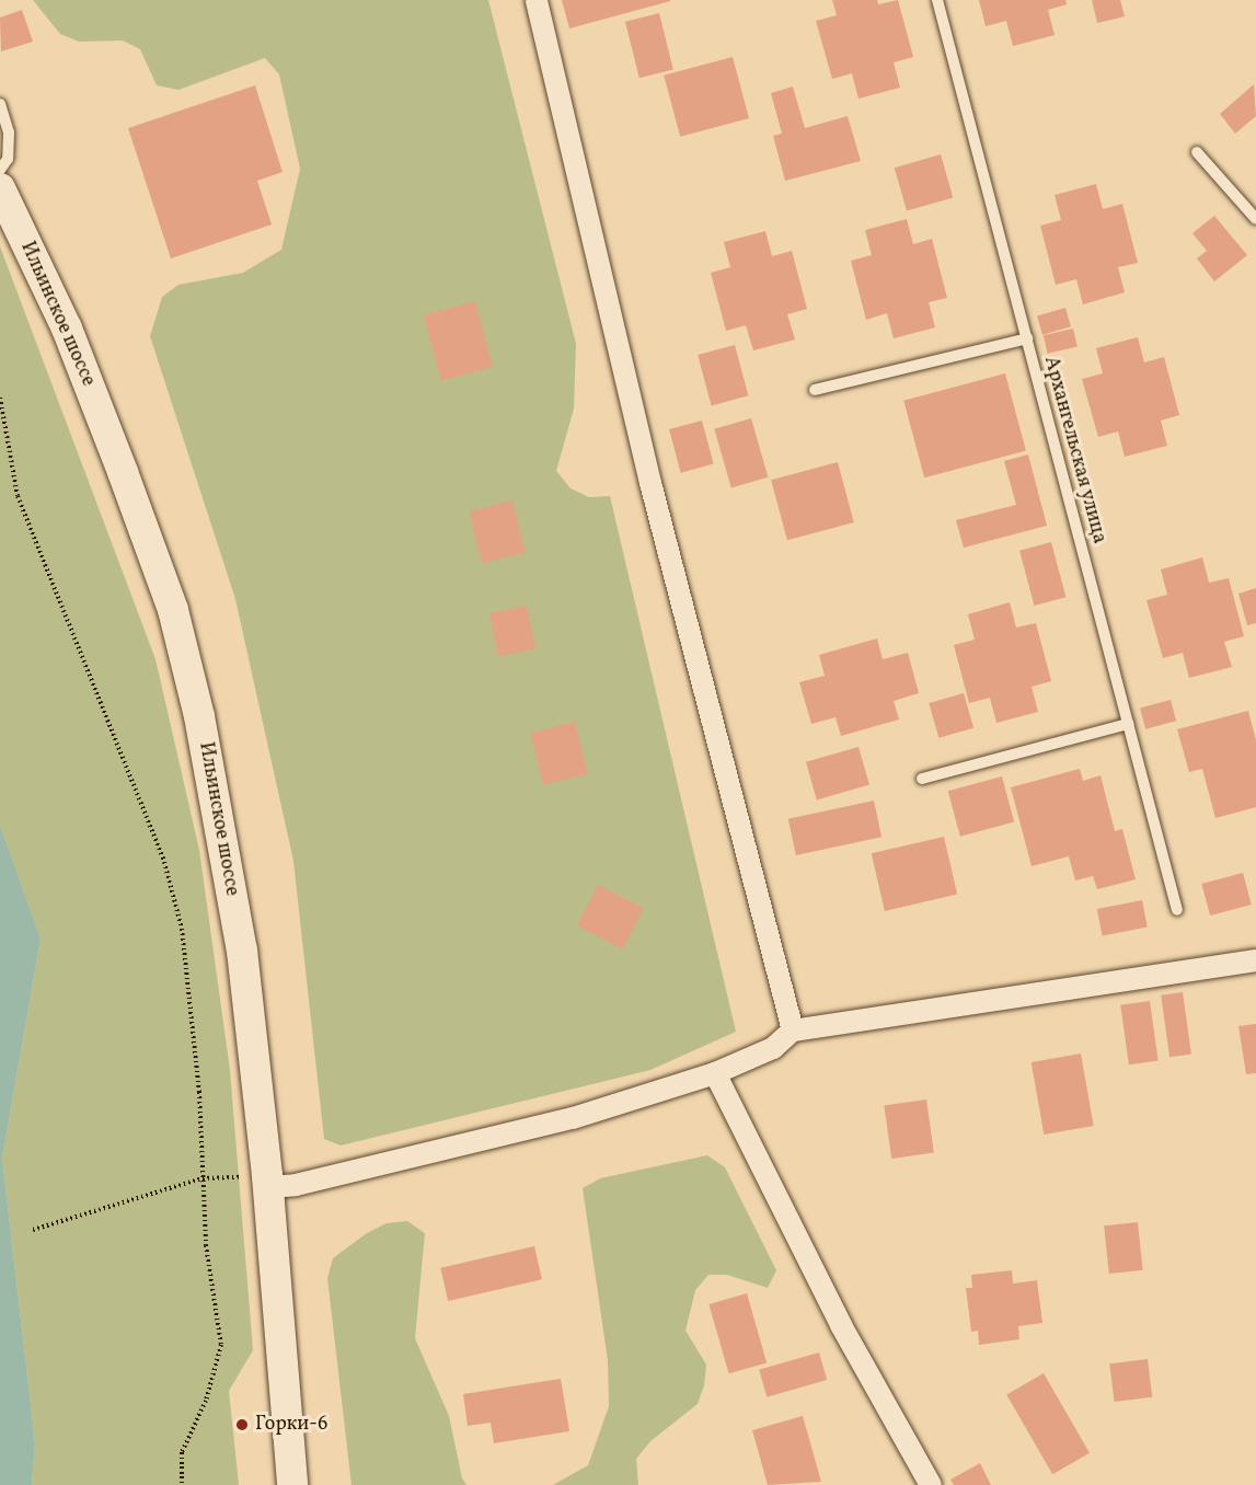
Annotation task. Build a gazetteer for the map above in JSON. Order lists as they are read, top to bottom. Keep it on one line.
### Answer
{"streets":{"main road":["Ильинское шоссе"],"lane":["Архангельская улица"]},"places":["Горки-6"]}
